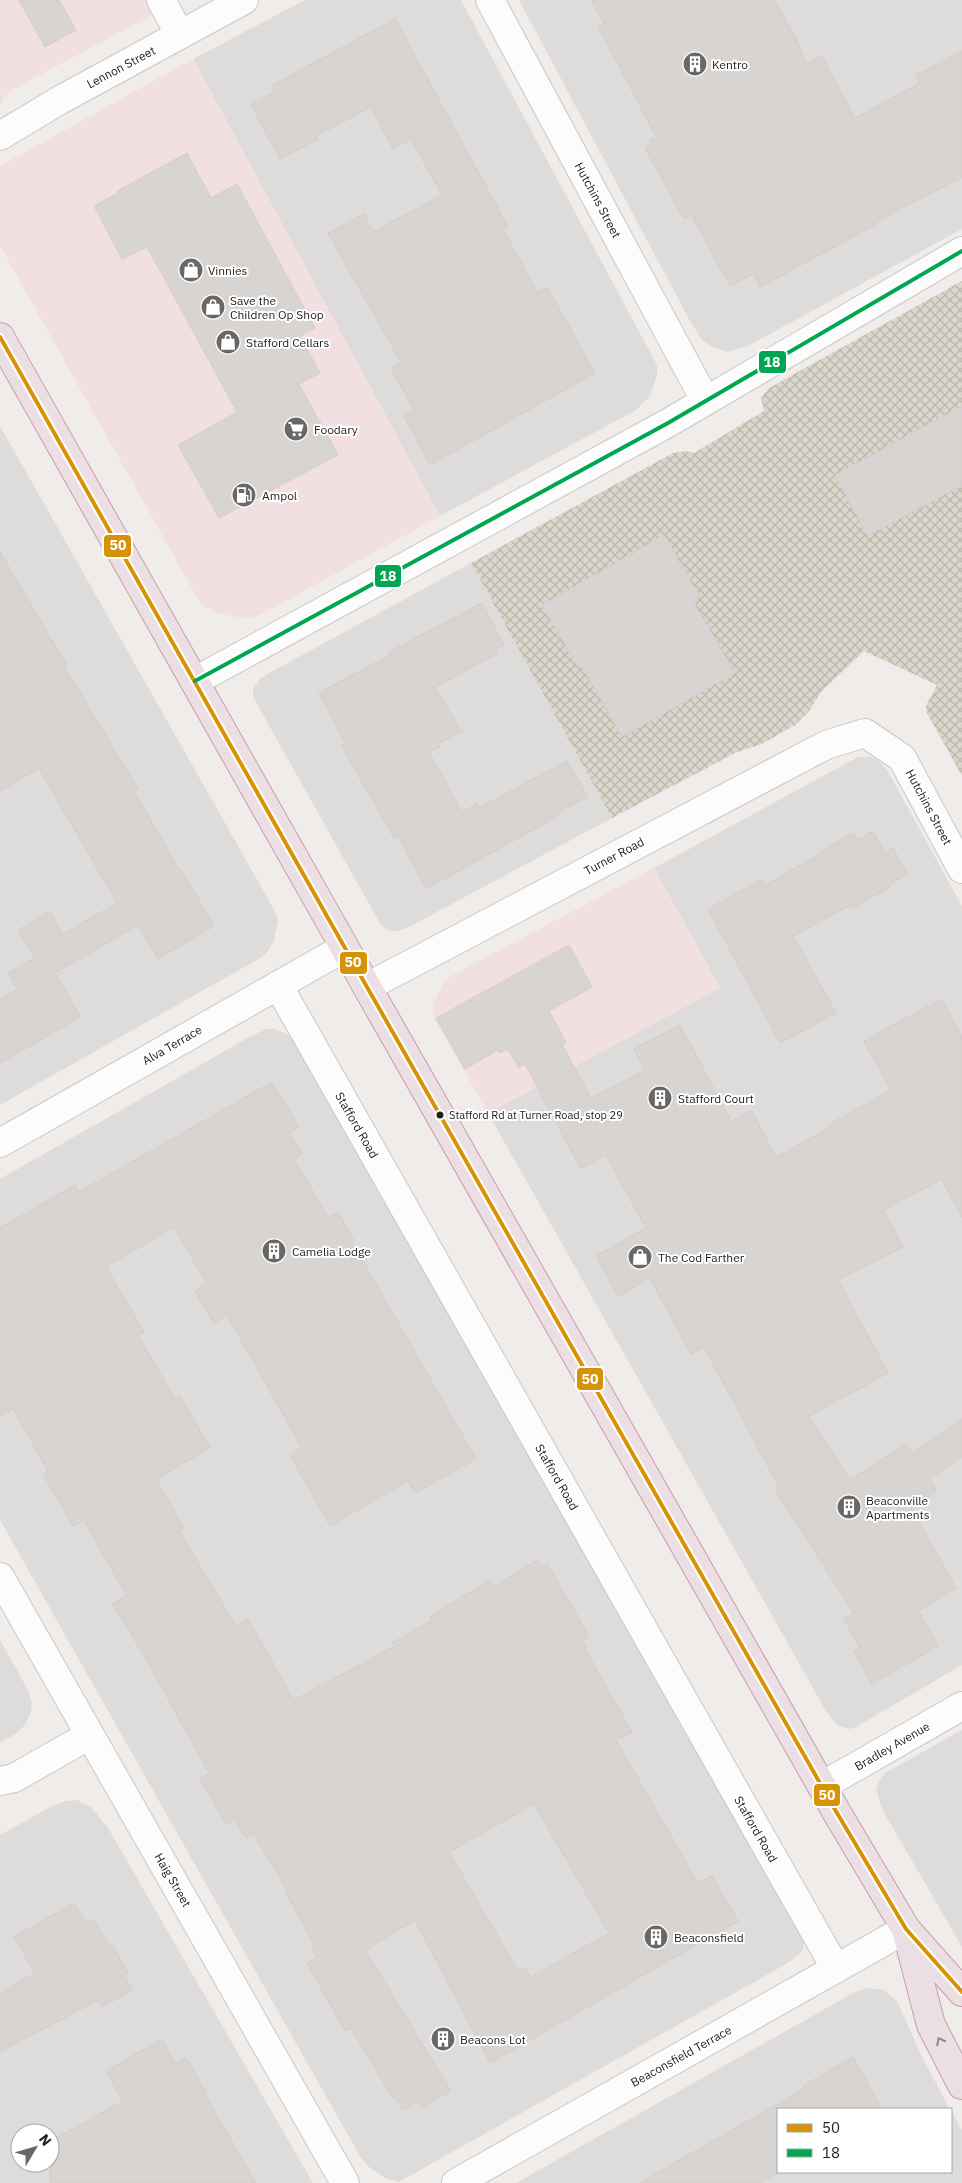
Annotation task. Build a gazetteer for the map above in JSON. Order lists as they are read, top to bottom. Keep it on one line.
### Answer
{"streets":{"street":["Lennon Street","Hutchins Street","Turner Road","Alva Terrace","Stafford Road","Bradley Avenue","Haig Street","Beaconsfield Terrace"]},"crossings":[["Hutchins Street","Turner Road"],["Alva Terrace","Stafford Road"],["Stafford Road","Beaconsfield Terrace"]],"places":{"building":["Kentro","Stafford Court","Camelia Lodge","Beaconville Apartments","Beaconsfield","Beacons Lot"],"shop":["Vinnies","Save the Children Op Shop","Stafford Cellars","The Cod Farther"],"supermarket":["Foodary"],"fuel station":["Ampol"],"other":["Stafford Rd at Turner Road, stop 29"]},"lines":["transit line 18","transit line 50"],"legend":["50","18"],"north":"top right"}
